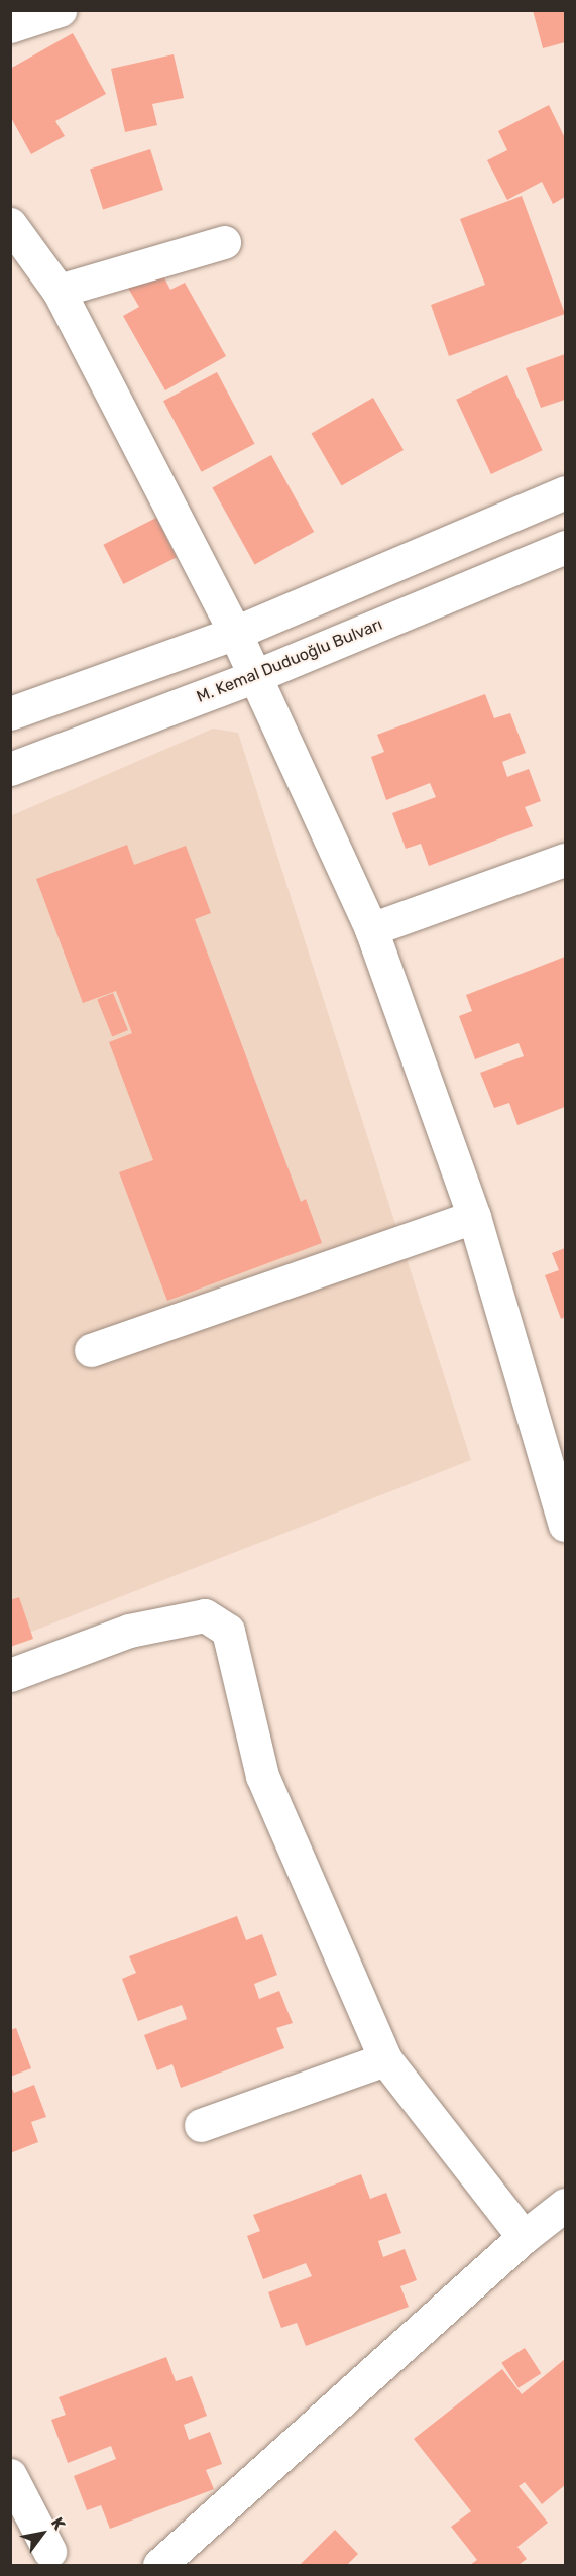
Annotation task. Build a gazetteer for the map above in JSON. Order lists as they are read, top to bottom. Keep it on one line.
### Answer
{"streets":{"street":["M. Kemal Duduoğlu Bulvarı"]},"north":"top right"}
